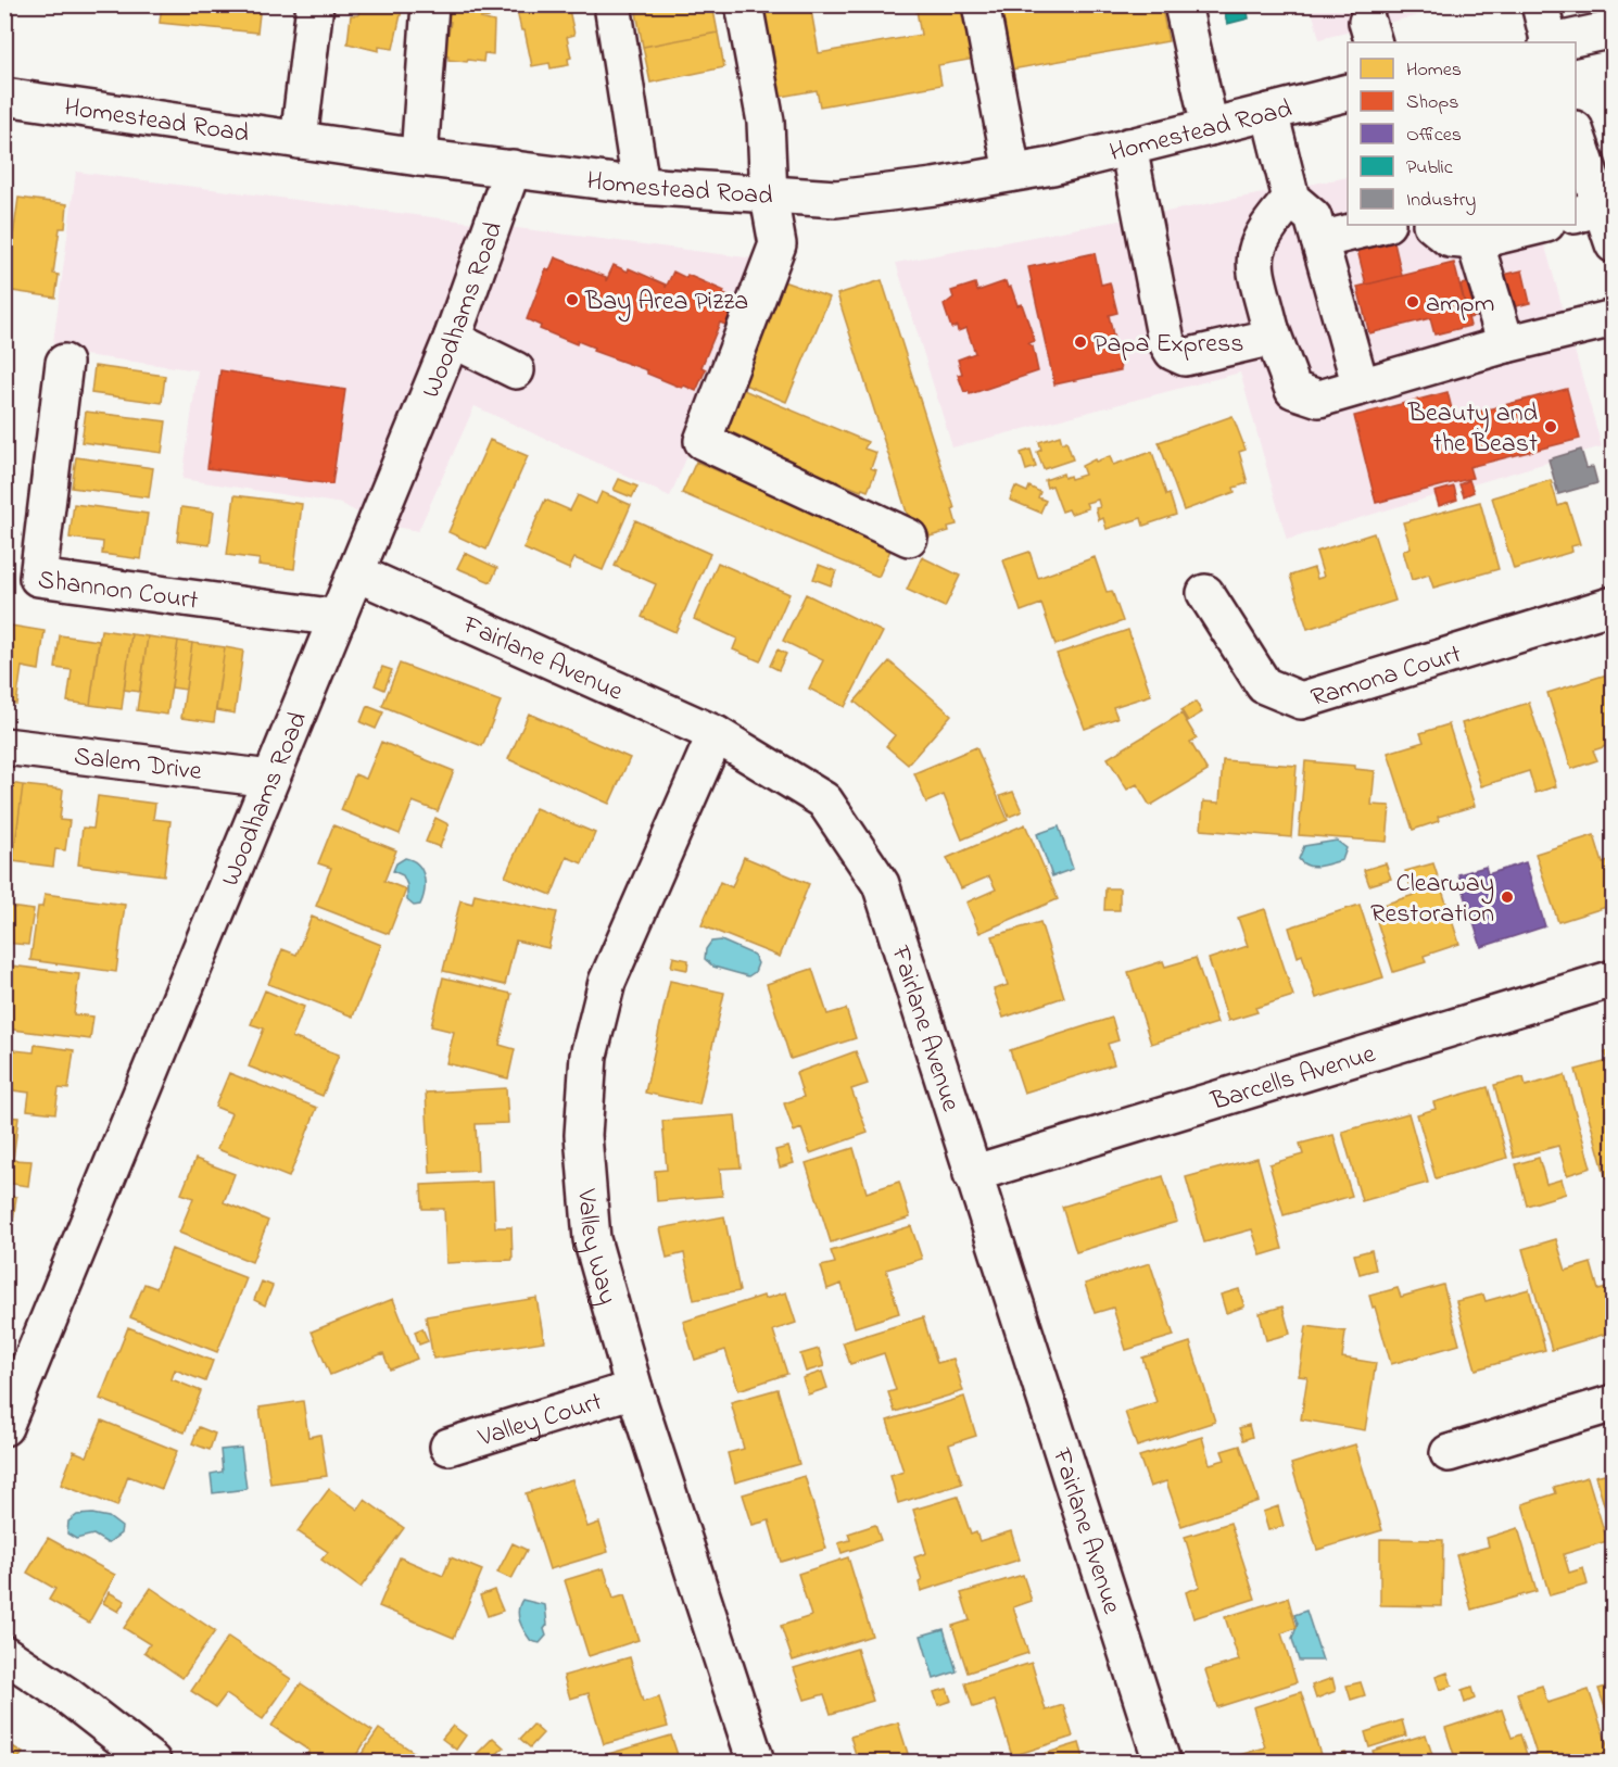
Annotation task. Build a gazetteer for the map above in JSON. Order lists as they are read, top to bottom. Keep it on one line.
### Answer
{"streets":{"street":["Homestead Road","Woodhams Road","Shannon Court","Fairlane Avenue","Ramona Court","Salem Drive","Barcells Avenue","Valley Way","Valley Court"]},"crossings":[["Homestead Road","Woodhams Road"],["Woodhams Road","Shannon Court"],["Woodhams Road","Fairlane Avenue"],["Woodhams Road","Salem Drive"],["Fairlane Avenue","Barcells Avenue"],["Fairlane Avenue","Valley Way"],["Valley Way","Valley Court"]],"places":["Bay Area Pizza","ampm","Papa Express","Beauty and the Beast","Clearway Restoration"],"legend":["Homes","Shops","Offices","Public","Industry"]}
